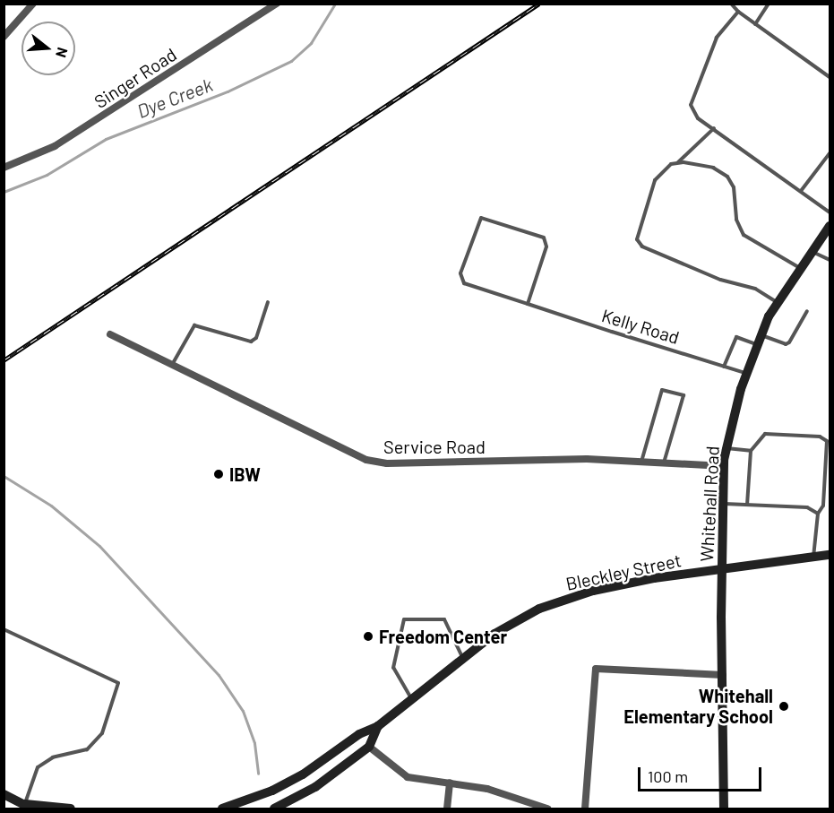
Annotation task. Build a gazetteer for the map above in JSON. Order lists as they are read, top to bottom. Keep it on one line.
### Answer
{"streets":{"street":["Singer Road","Service Road","Whitehall Road","Bleckley Street"],"lane":["Kelly Road"]},"crossings":[["Kelly Road","Whitehall Road"],["Service Road","Whitehall Road"],["Whitehall Road","Bleckley Street"]],"water":["Dye Creek"],"places":["IBW","Freedom Center","Whitehall Elementary School"],"scale_bar":"100 m","north":"right"}
